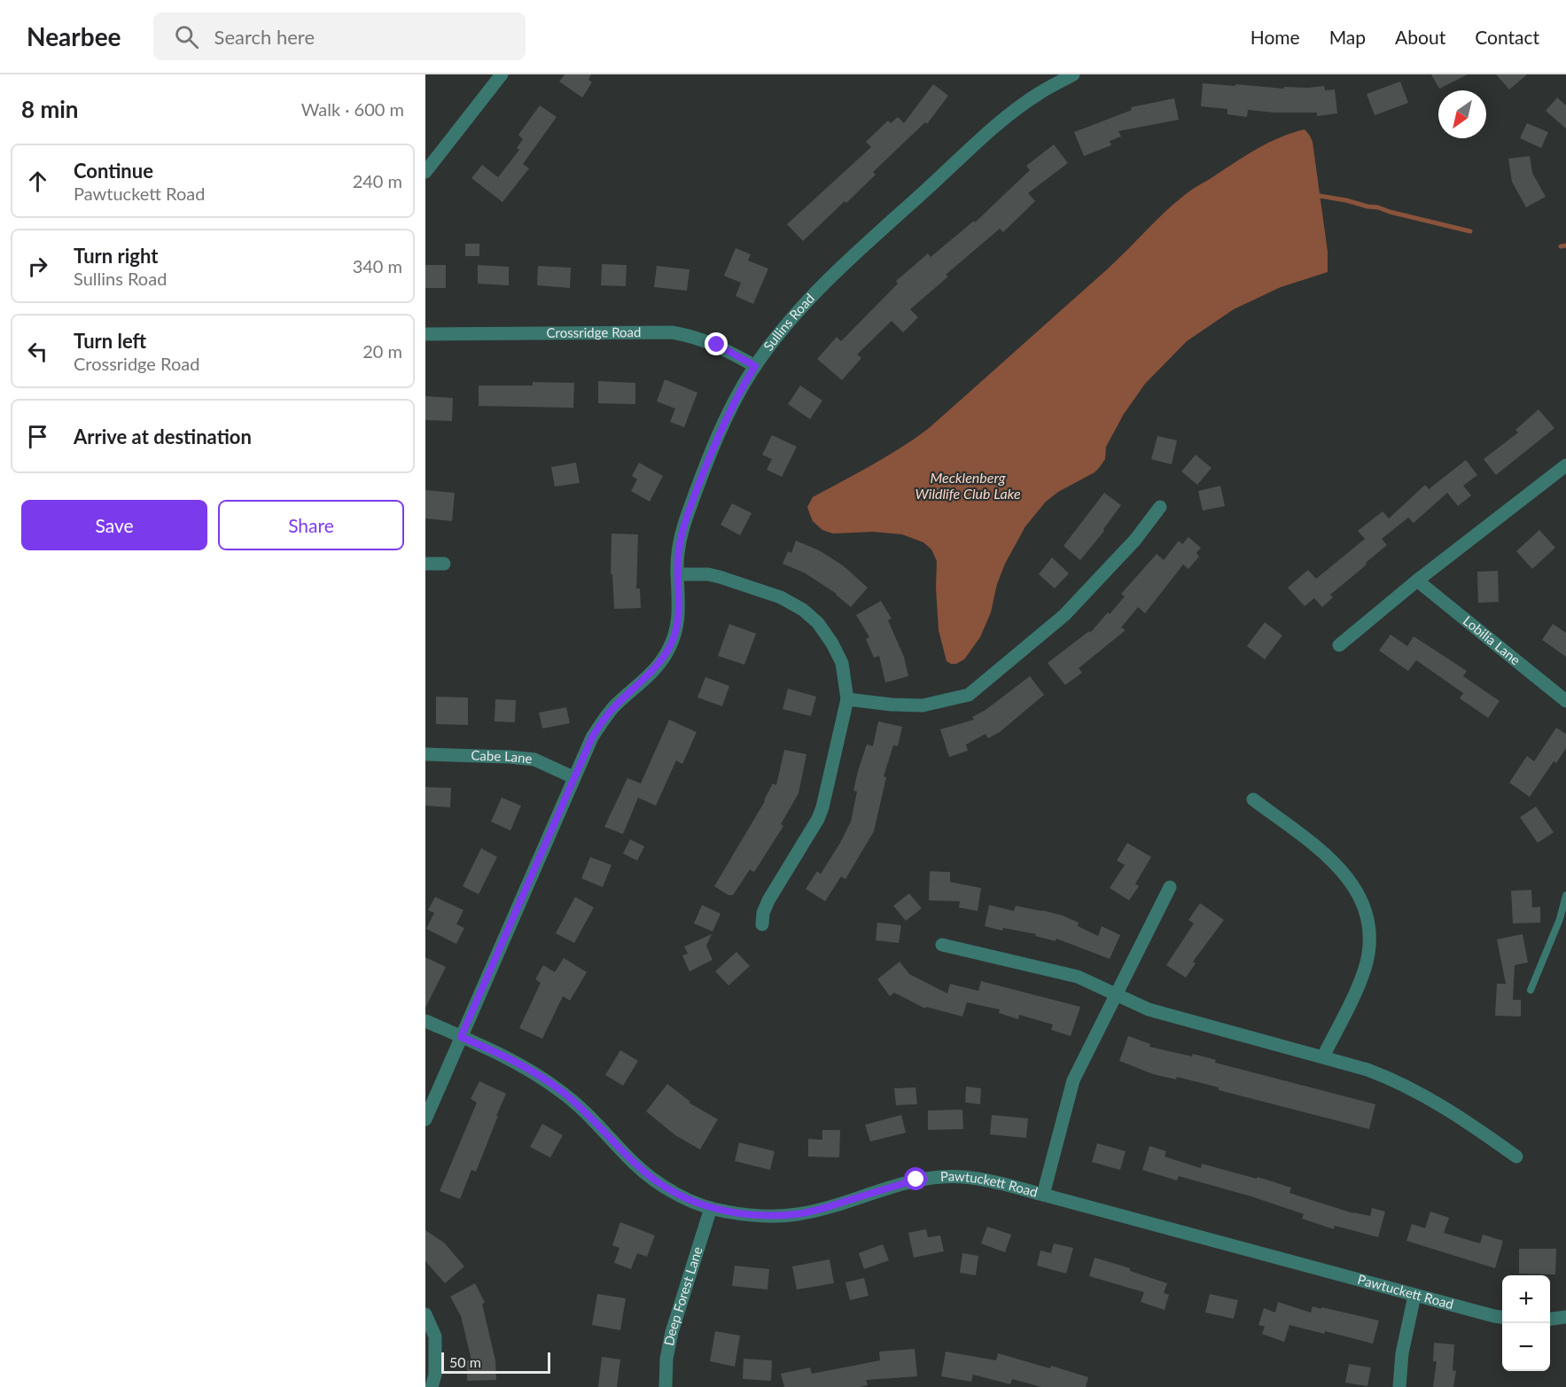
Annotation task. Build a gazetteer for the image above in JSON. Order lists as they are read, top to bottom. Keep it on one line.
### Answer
{"streets":{"street":["Sullins Road","Crossridge Road","Lobilia Lane","Cabe Lane","Pawtuckett Road","Deep Forest Lane"]},"crossings":[["Sullins Road","Crossridge Road"],["Sullins Road","Cabe Lane"],["Sullins Road","Pawtuckett Road"],["Pawtuckett Road","Deep Forest Lane"]],"water":["Mecklenberg Wildlife Club Lake"],"scale_bar":"50 m","north":"bottom left","page":{"header":"Nearbee","search":"Search here","nav":["Home","Map","About","Contact"],"heading":["8 min","Walk · 600 m"],"list":[["Continue","Pawtuckett Road","240 m"],["Turn right","Sullins Road","340 m"],["Turn left","Crossridge Road","20 m"],"Arrive at destination"],"buttons":["Save","Share"],"map_buttons":["+","−"],"scale":"50 m"}}
